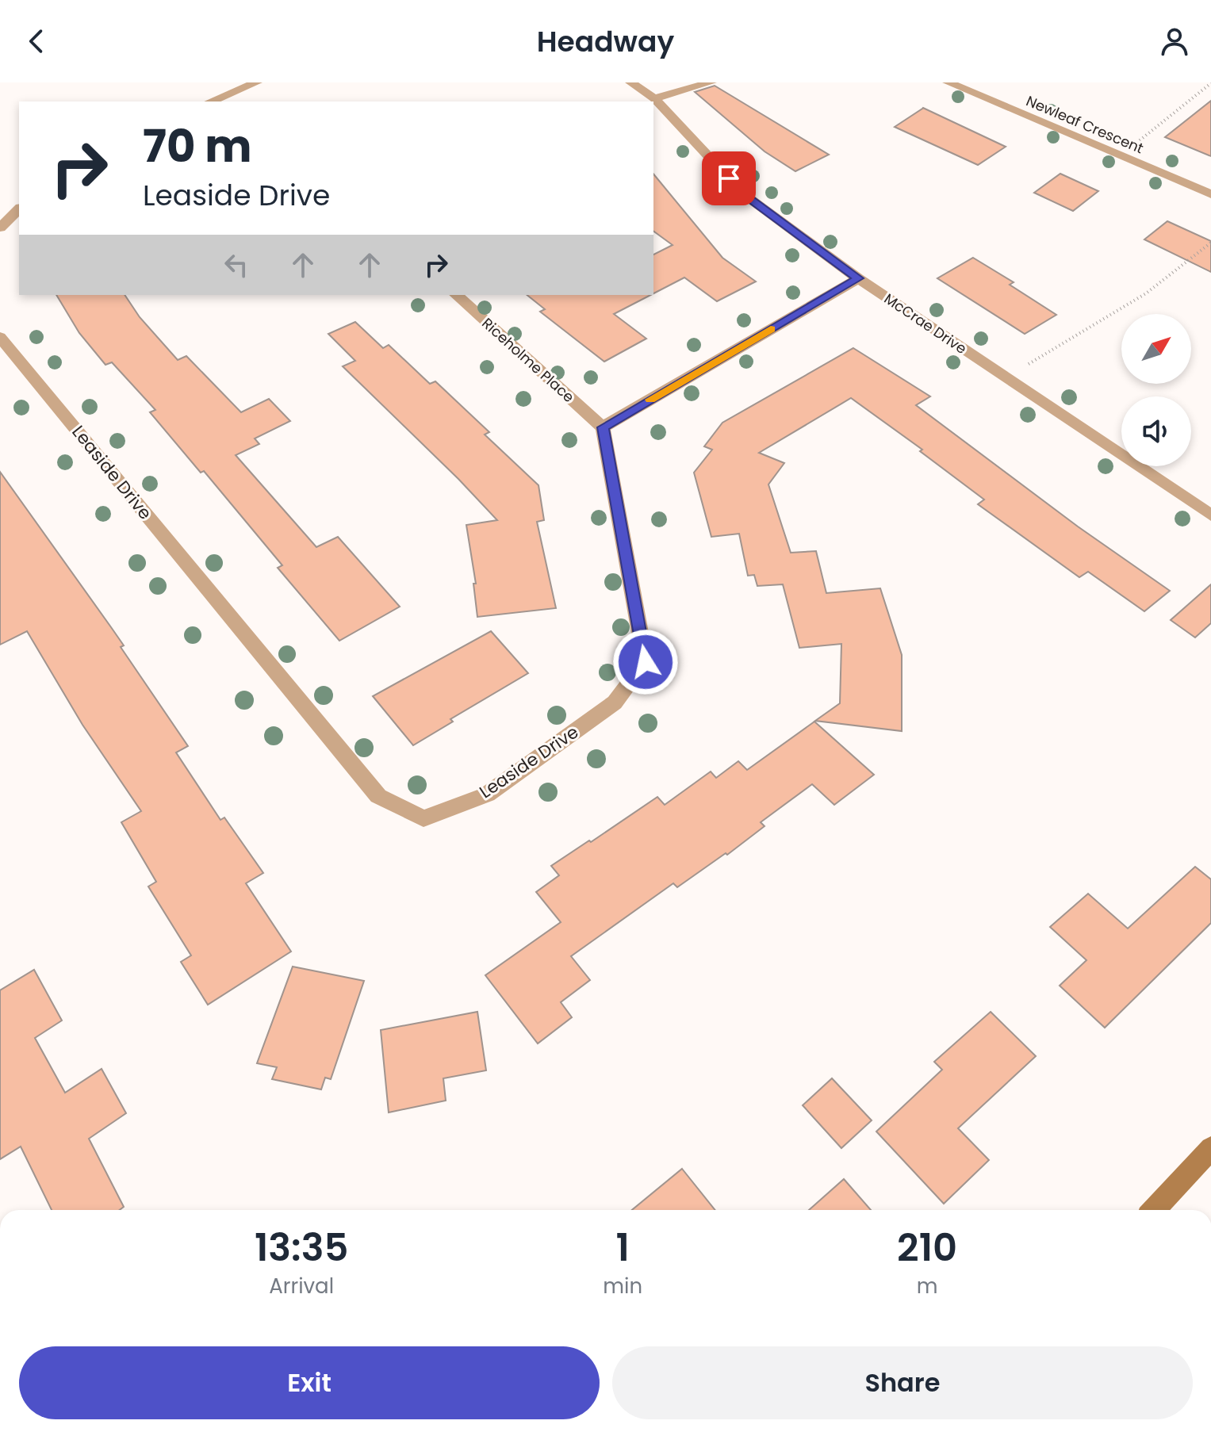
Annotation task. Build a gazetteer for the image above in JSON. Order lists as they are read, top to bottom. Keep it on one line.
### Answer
{"streets":{"street":["Newleaf Crescent","McCrae Drive","Riceholme Place","Leaside Drive"]},"crossings":[["Riceholme Place","Leaside Drive"]],"north":"top right","page":{"header":"Headway","turn":["70 m","Leaside Drive"],"eta":["13:35","Arrival","1","min","210","m"],"buttons":["Exit","Share"]}}
